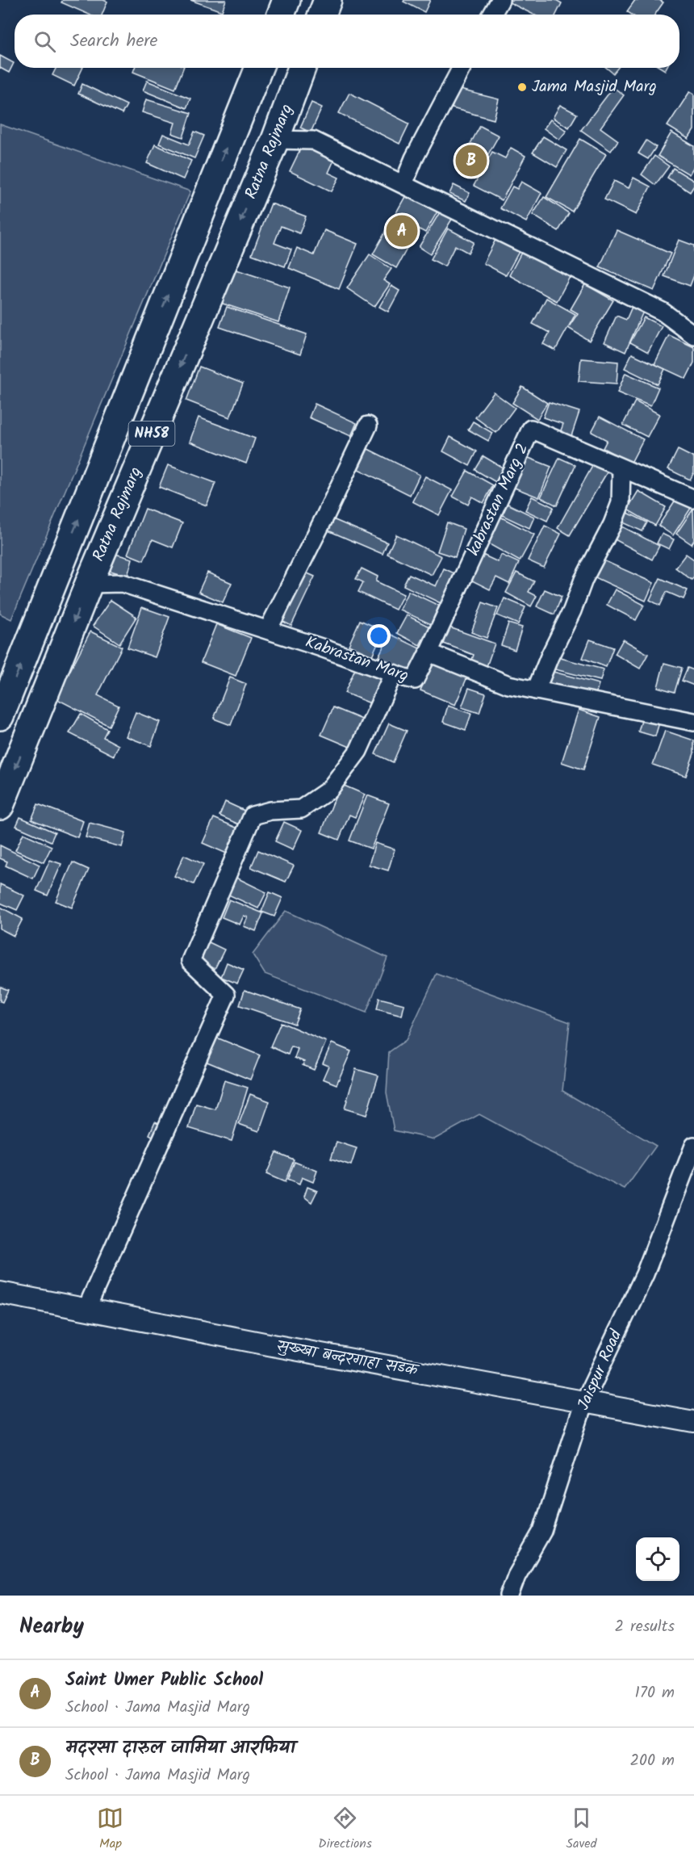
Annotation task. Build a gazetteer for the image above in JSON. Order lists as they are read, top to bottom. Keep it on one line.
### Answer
{"streets":{"highway":["Ratna Rajmarg","NH58"],"street":["kabrastan Marg 2","Kabrastan Marg","सुख्खा बन्दरगाहा सडक","Jaispur Road"]},"crossings":[["Ratna Rajmarg","Kabrastan Marg"],["kabrastan Marg 2","Kabrastan Marg"],["सुख्खा बन्दरगाहा सडक","Jaispur Road"]],"places":["Jama Masjid Marg"],"page":{"search":"Search here","pins":["B","A"],"heading":["Nearby","2 results"],"list":[{"mark":"A","name":"Saint Umer Public School","note":"School · Jama Masjid Marg","value":"170 m"},{"mark":"B","name":"मदरसा दारुल जामिया आरफिया","note":"School · Jama Masjid Marg","value":"200 m"}],"nav":["Map","Directions","Saved"]}}
